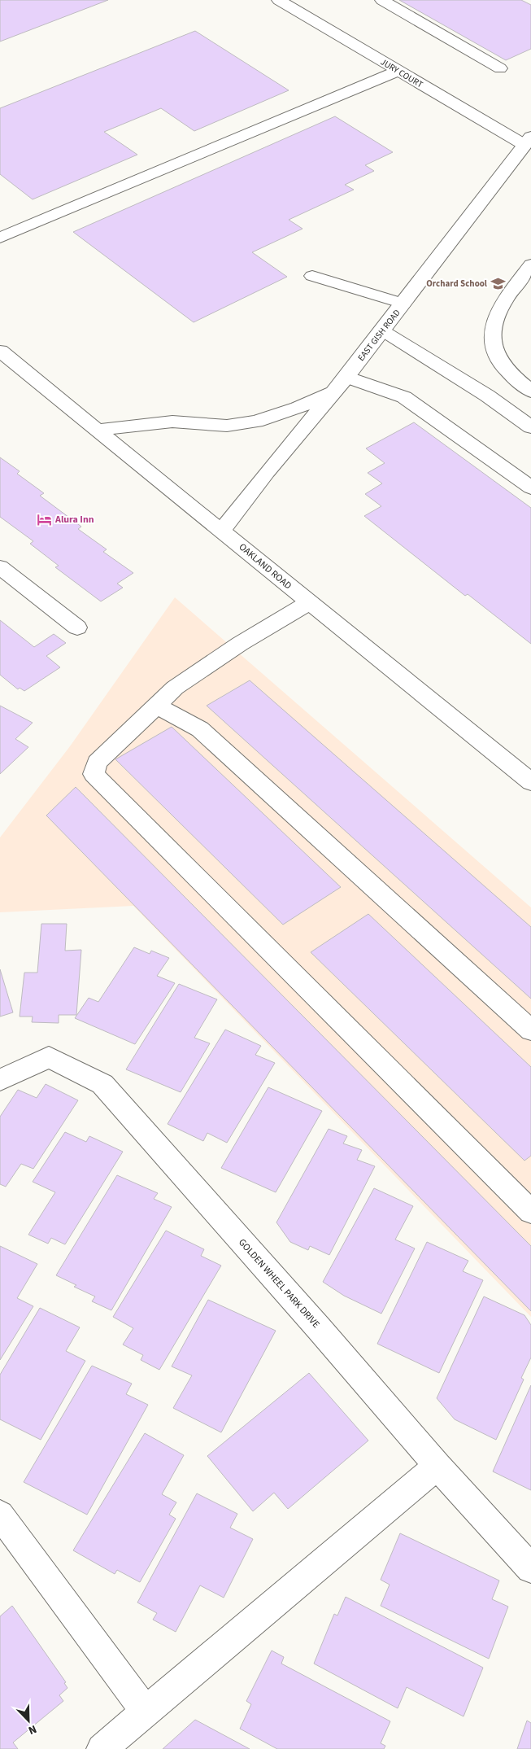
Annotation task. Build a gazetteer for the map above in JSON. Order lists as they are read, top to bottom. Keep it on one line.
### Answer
{"streets":{"main road":["JURY COURT","EAST GISH ROAD","OAKLAND ROAD","GOLDEN WHEEL PARK DRIVE"]},"crossings":[["JURY COURT","EAST GISH ROAD"],["EAST GISH ROAD","OAKLAND ROAD"]],"places":{"school or university":["Orchard School"],"hotel":["Alura Inn"]},"north":"bottom right"}
